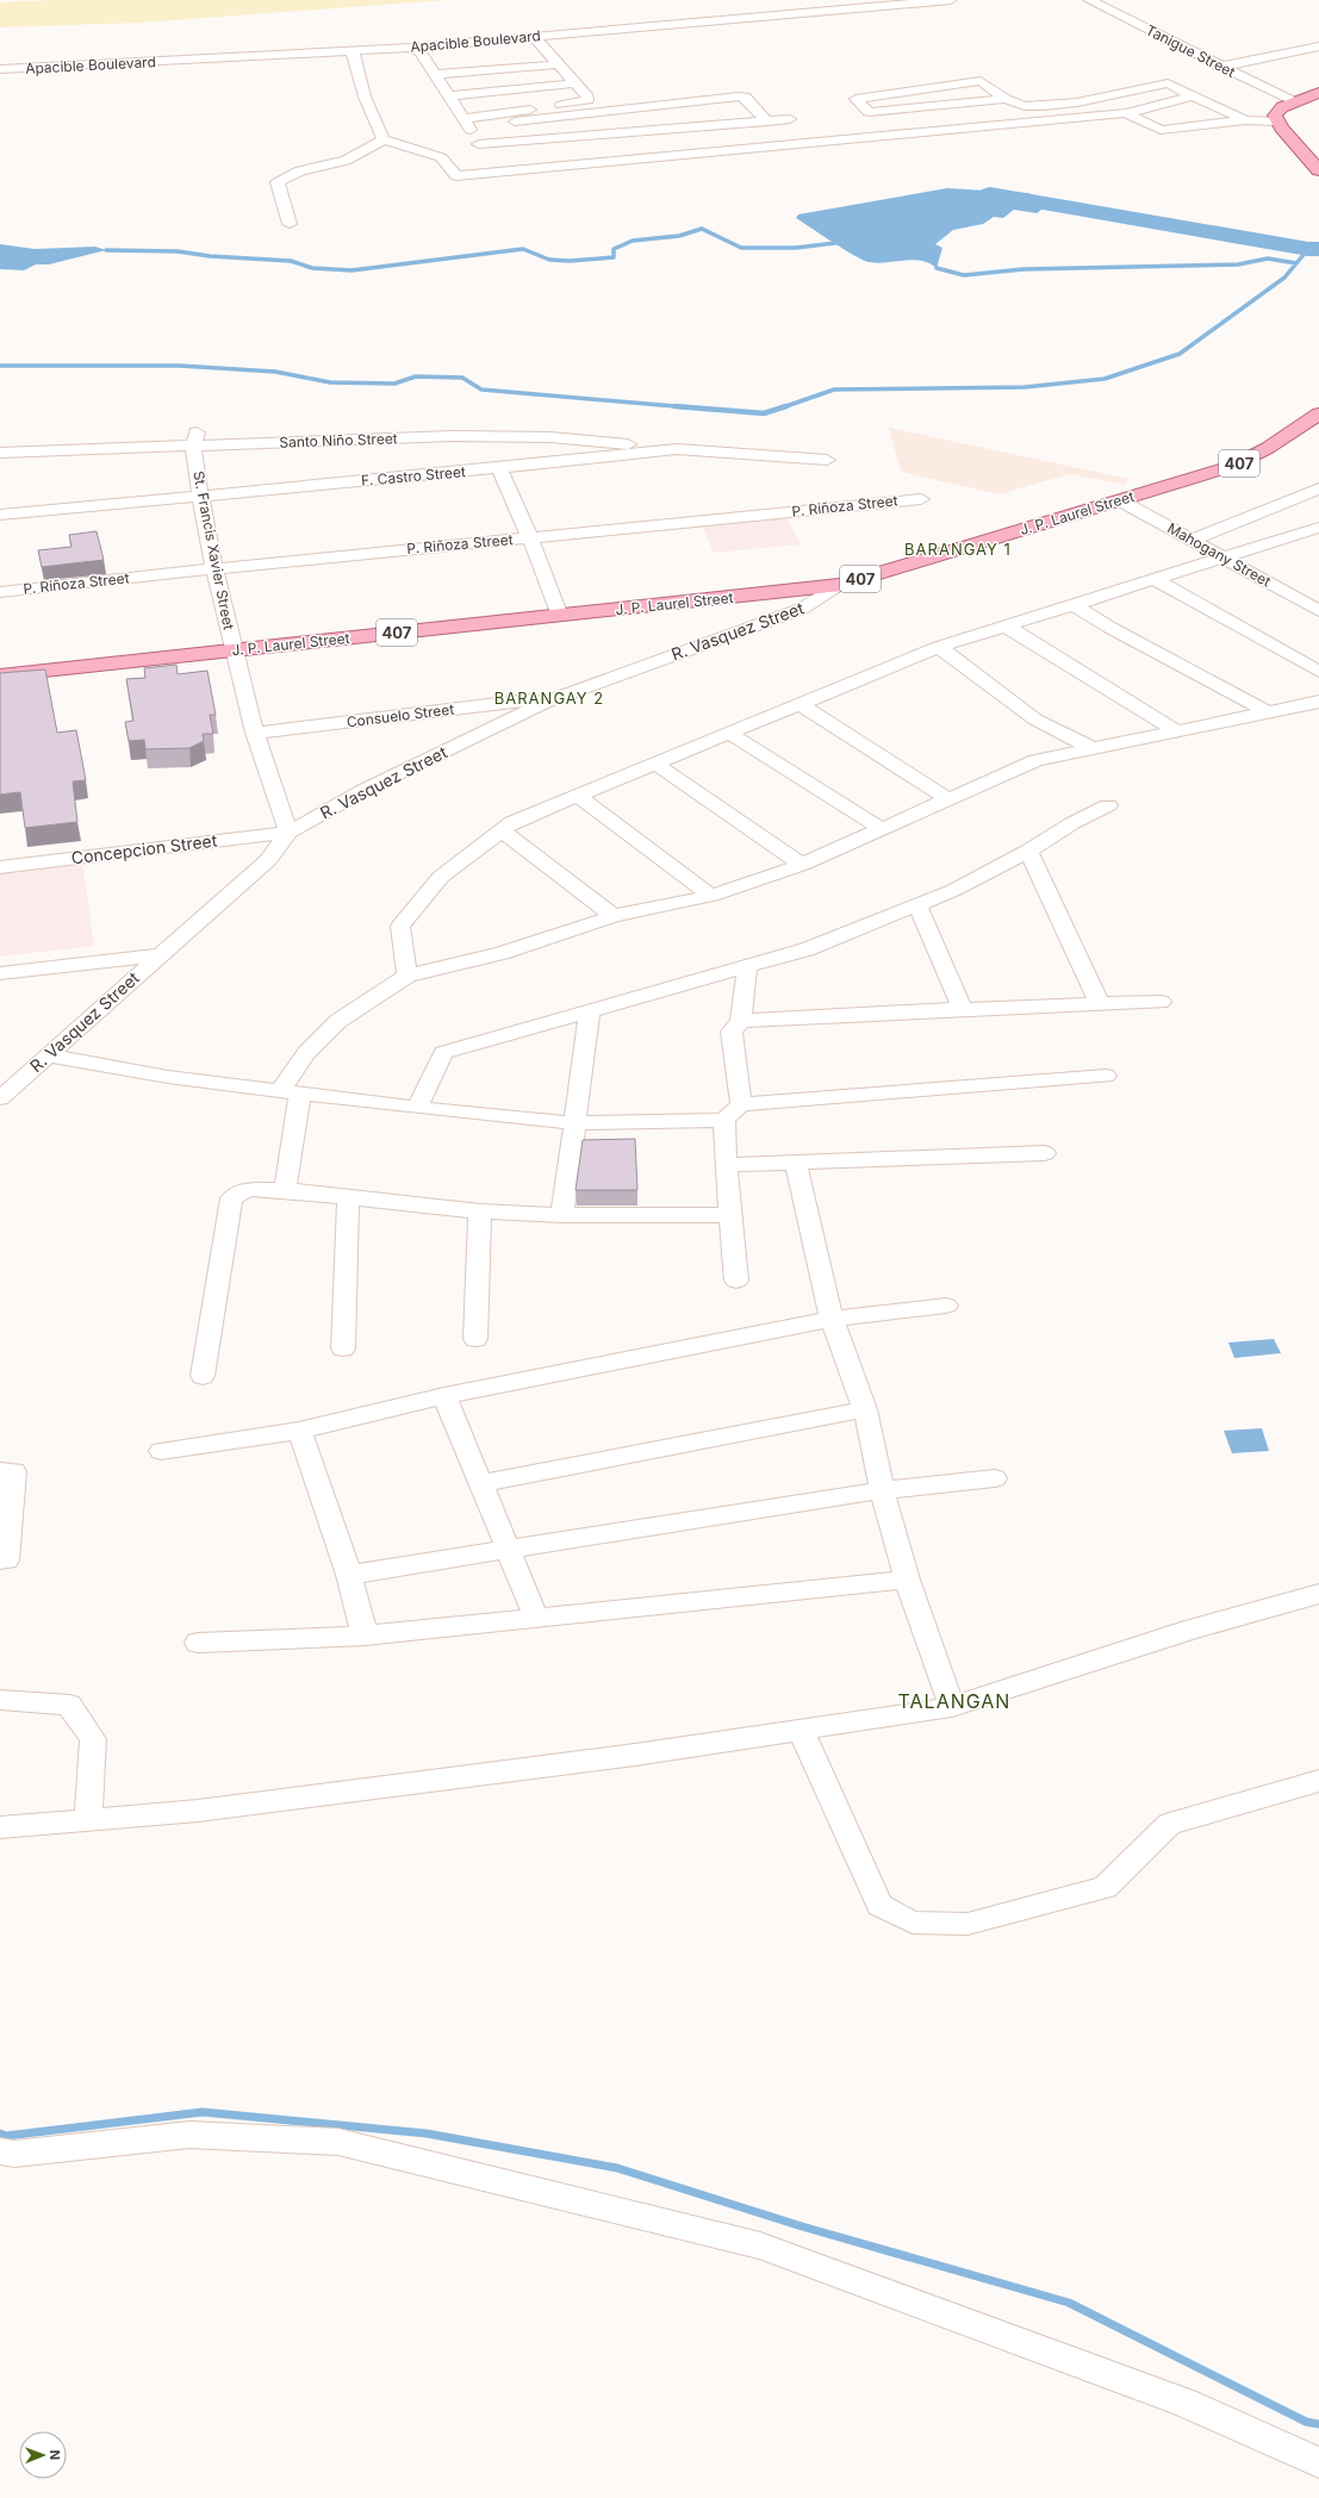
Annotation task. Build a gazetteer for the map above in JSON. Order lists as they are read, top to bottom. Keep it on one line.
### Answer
{"streets":{"main road":["407","J. P. Laurel Street"],"street":["Apacible Boulevard","Tanigue Street","Santo Niño Street","F. Castro Street","P. Riñoza Street","St. Francis Xavier Street","Mahogany Street","R. Vasquez Street","Consuelo Street","Concepcion Street"]},"crossings":[["Santo Niño Street","F. Castro Street"],["Santo Niño Street","St. Francis Xavier Street"],["F. Castro Street","St. Francis Xavier Street"],["P. Riñoza Street","St. Francis Xavier Street"],["J. P. Laurel Street","St. Francis Xavier Street"],["J. P. Laurel Street","Mahogany Street"],["J. P. Laurel Street","R. Vasquez Street"],["St. Francis Xavier Street","R. Vasquez Street"],["St. Francis Xavier Street","Consuelo Street"],["St. Francis Xavier Street","Concepcion Street"],["R. Vasquez Street","Consuelo Street"],["R. Vasquez Street","Concepcion Street"]],"districts":["BARANGAY 1","BARANGAY 2","TALANGAN"],"north":"right"}
